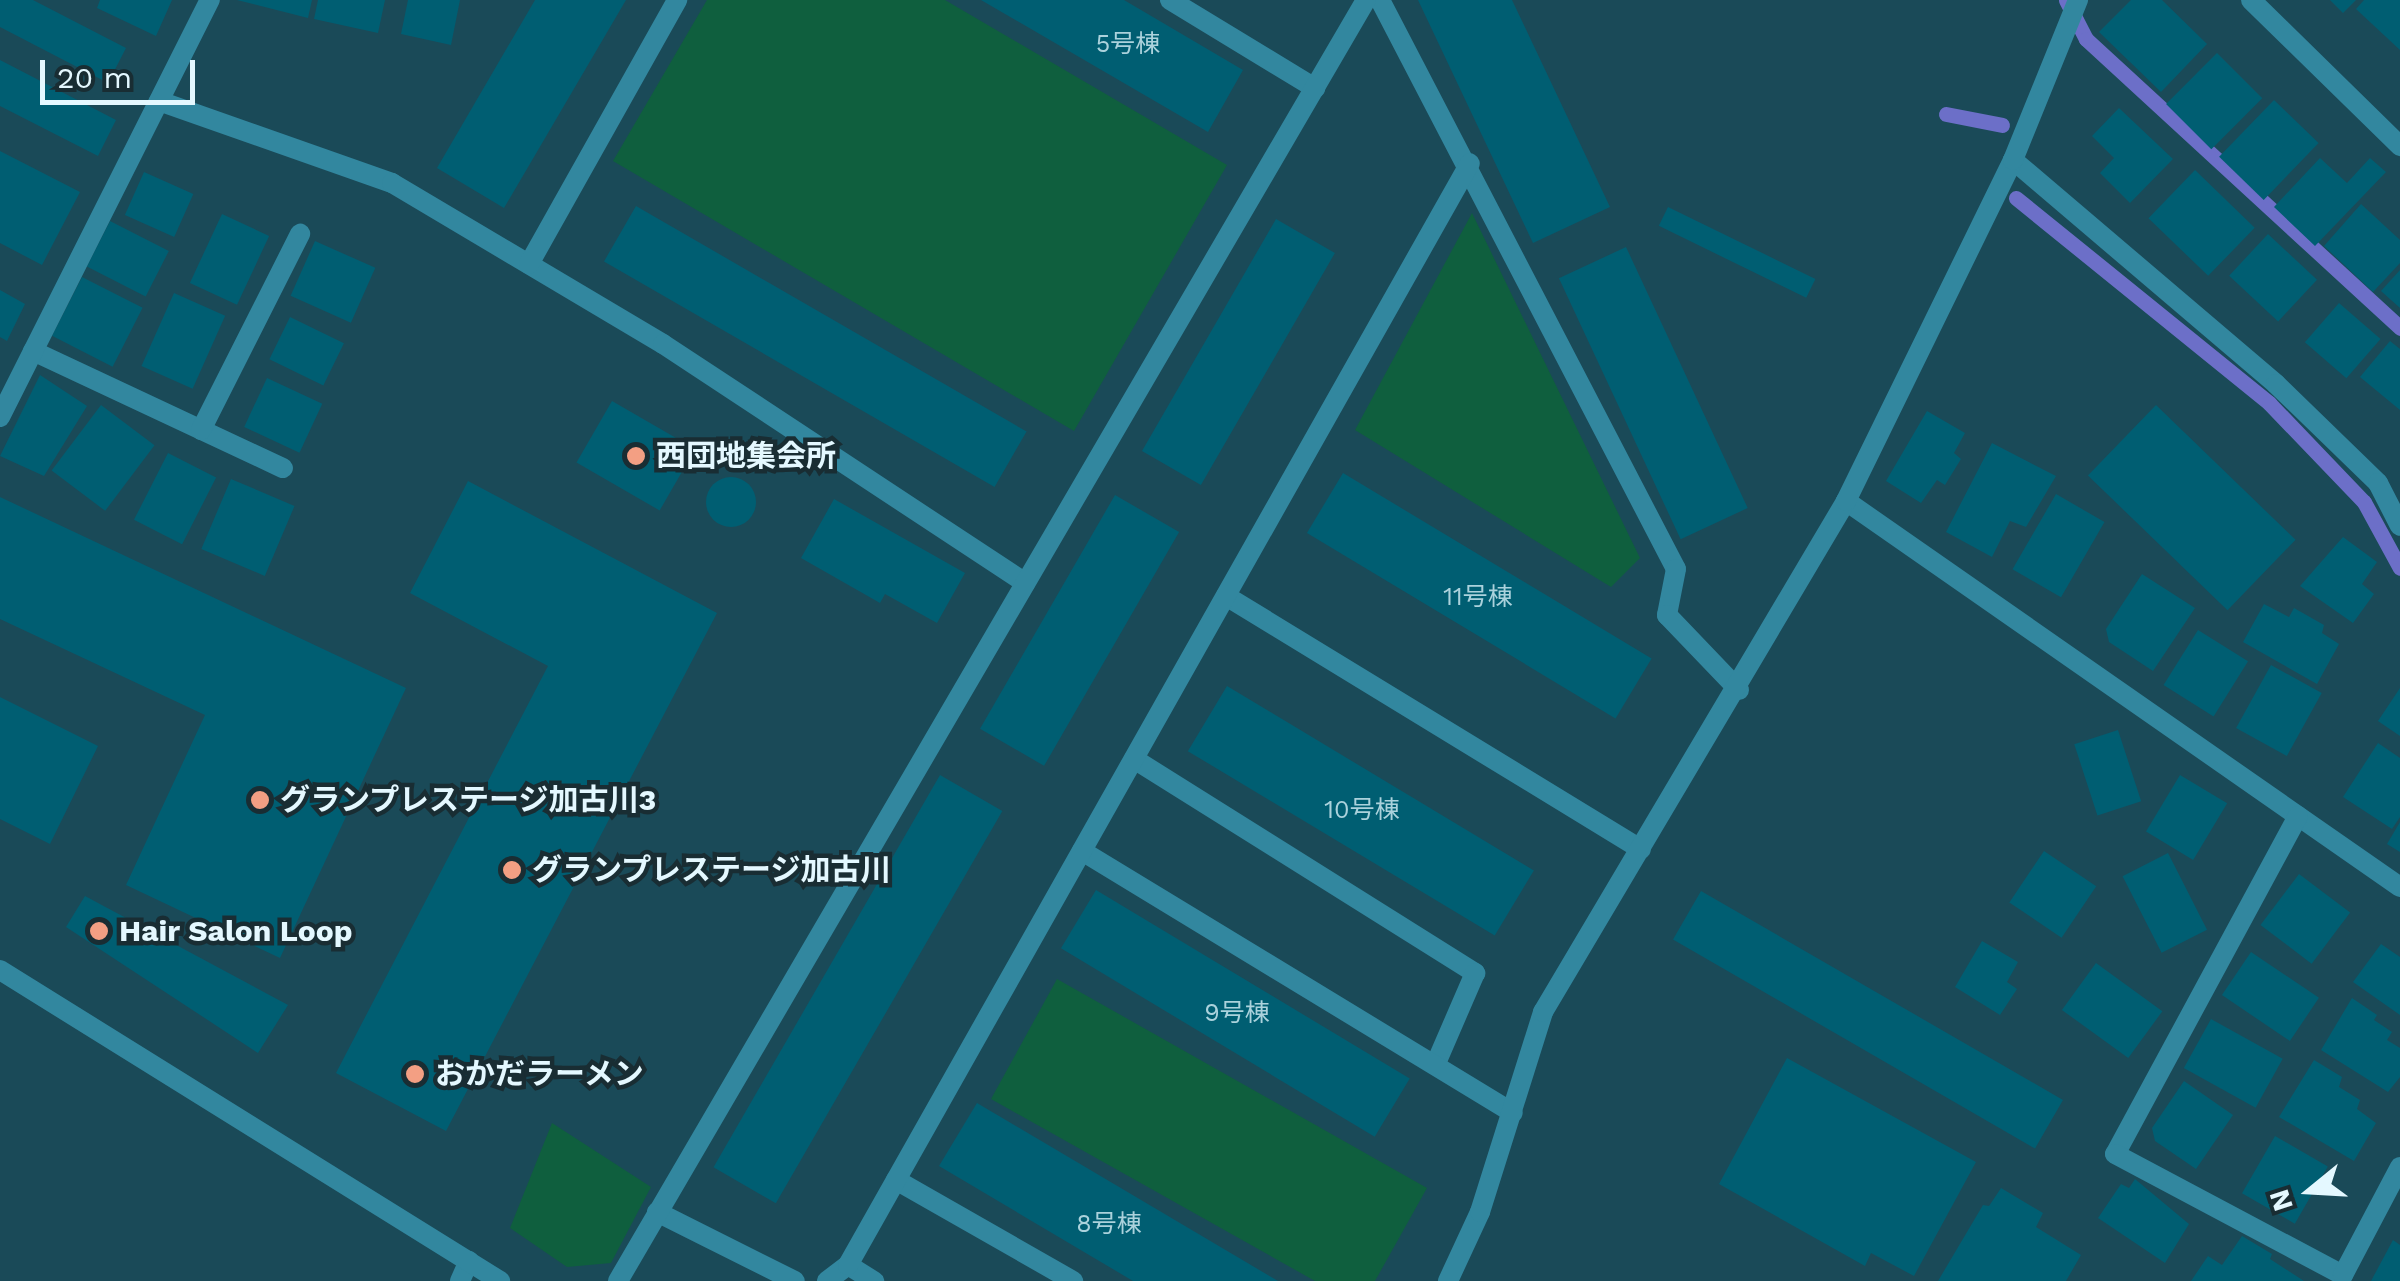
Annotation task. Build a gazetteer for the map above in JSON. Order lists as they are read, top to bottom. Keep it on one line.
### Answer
{"places":["西団地集会所","グランプレステージ加古川3","グランプレステージ加古川","Hair Salon Loop","おかだラーメン"],"house_numbers":["5号棟","11号棟","10号棟","9号棟","8号棟"],"scale_bar":"20 m","north":"left"}
